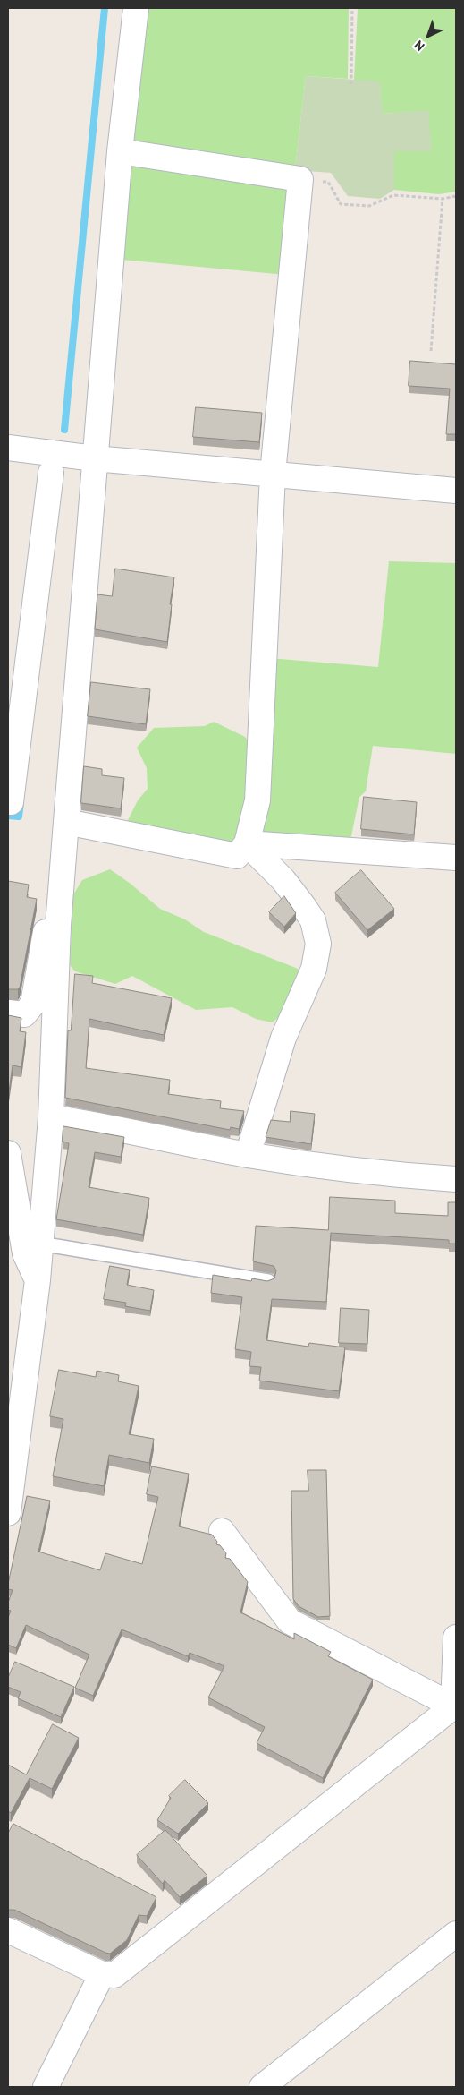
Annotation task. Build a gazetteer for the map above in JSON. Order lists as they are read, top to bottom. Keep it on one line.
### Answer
{"north":"bottom left"}
